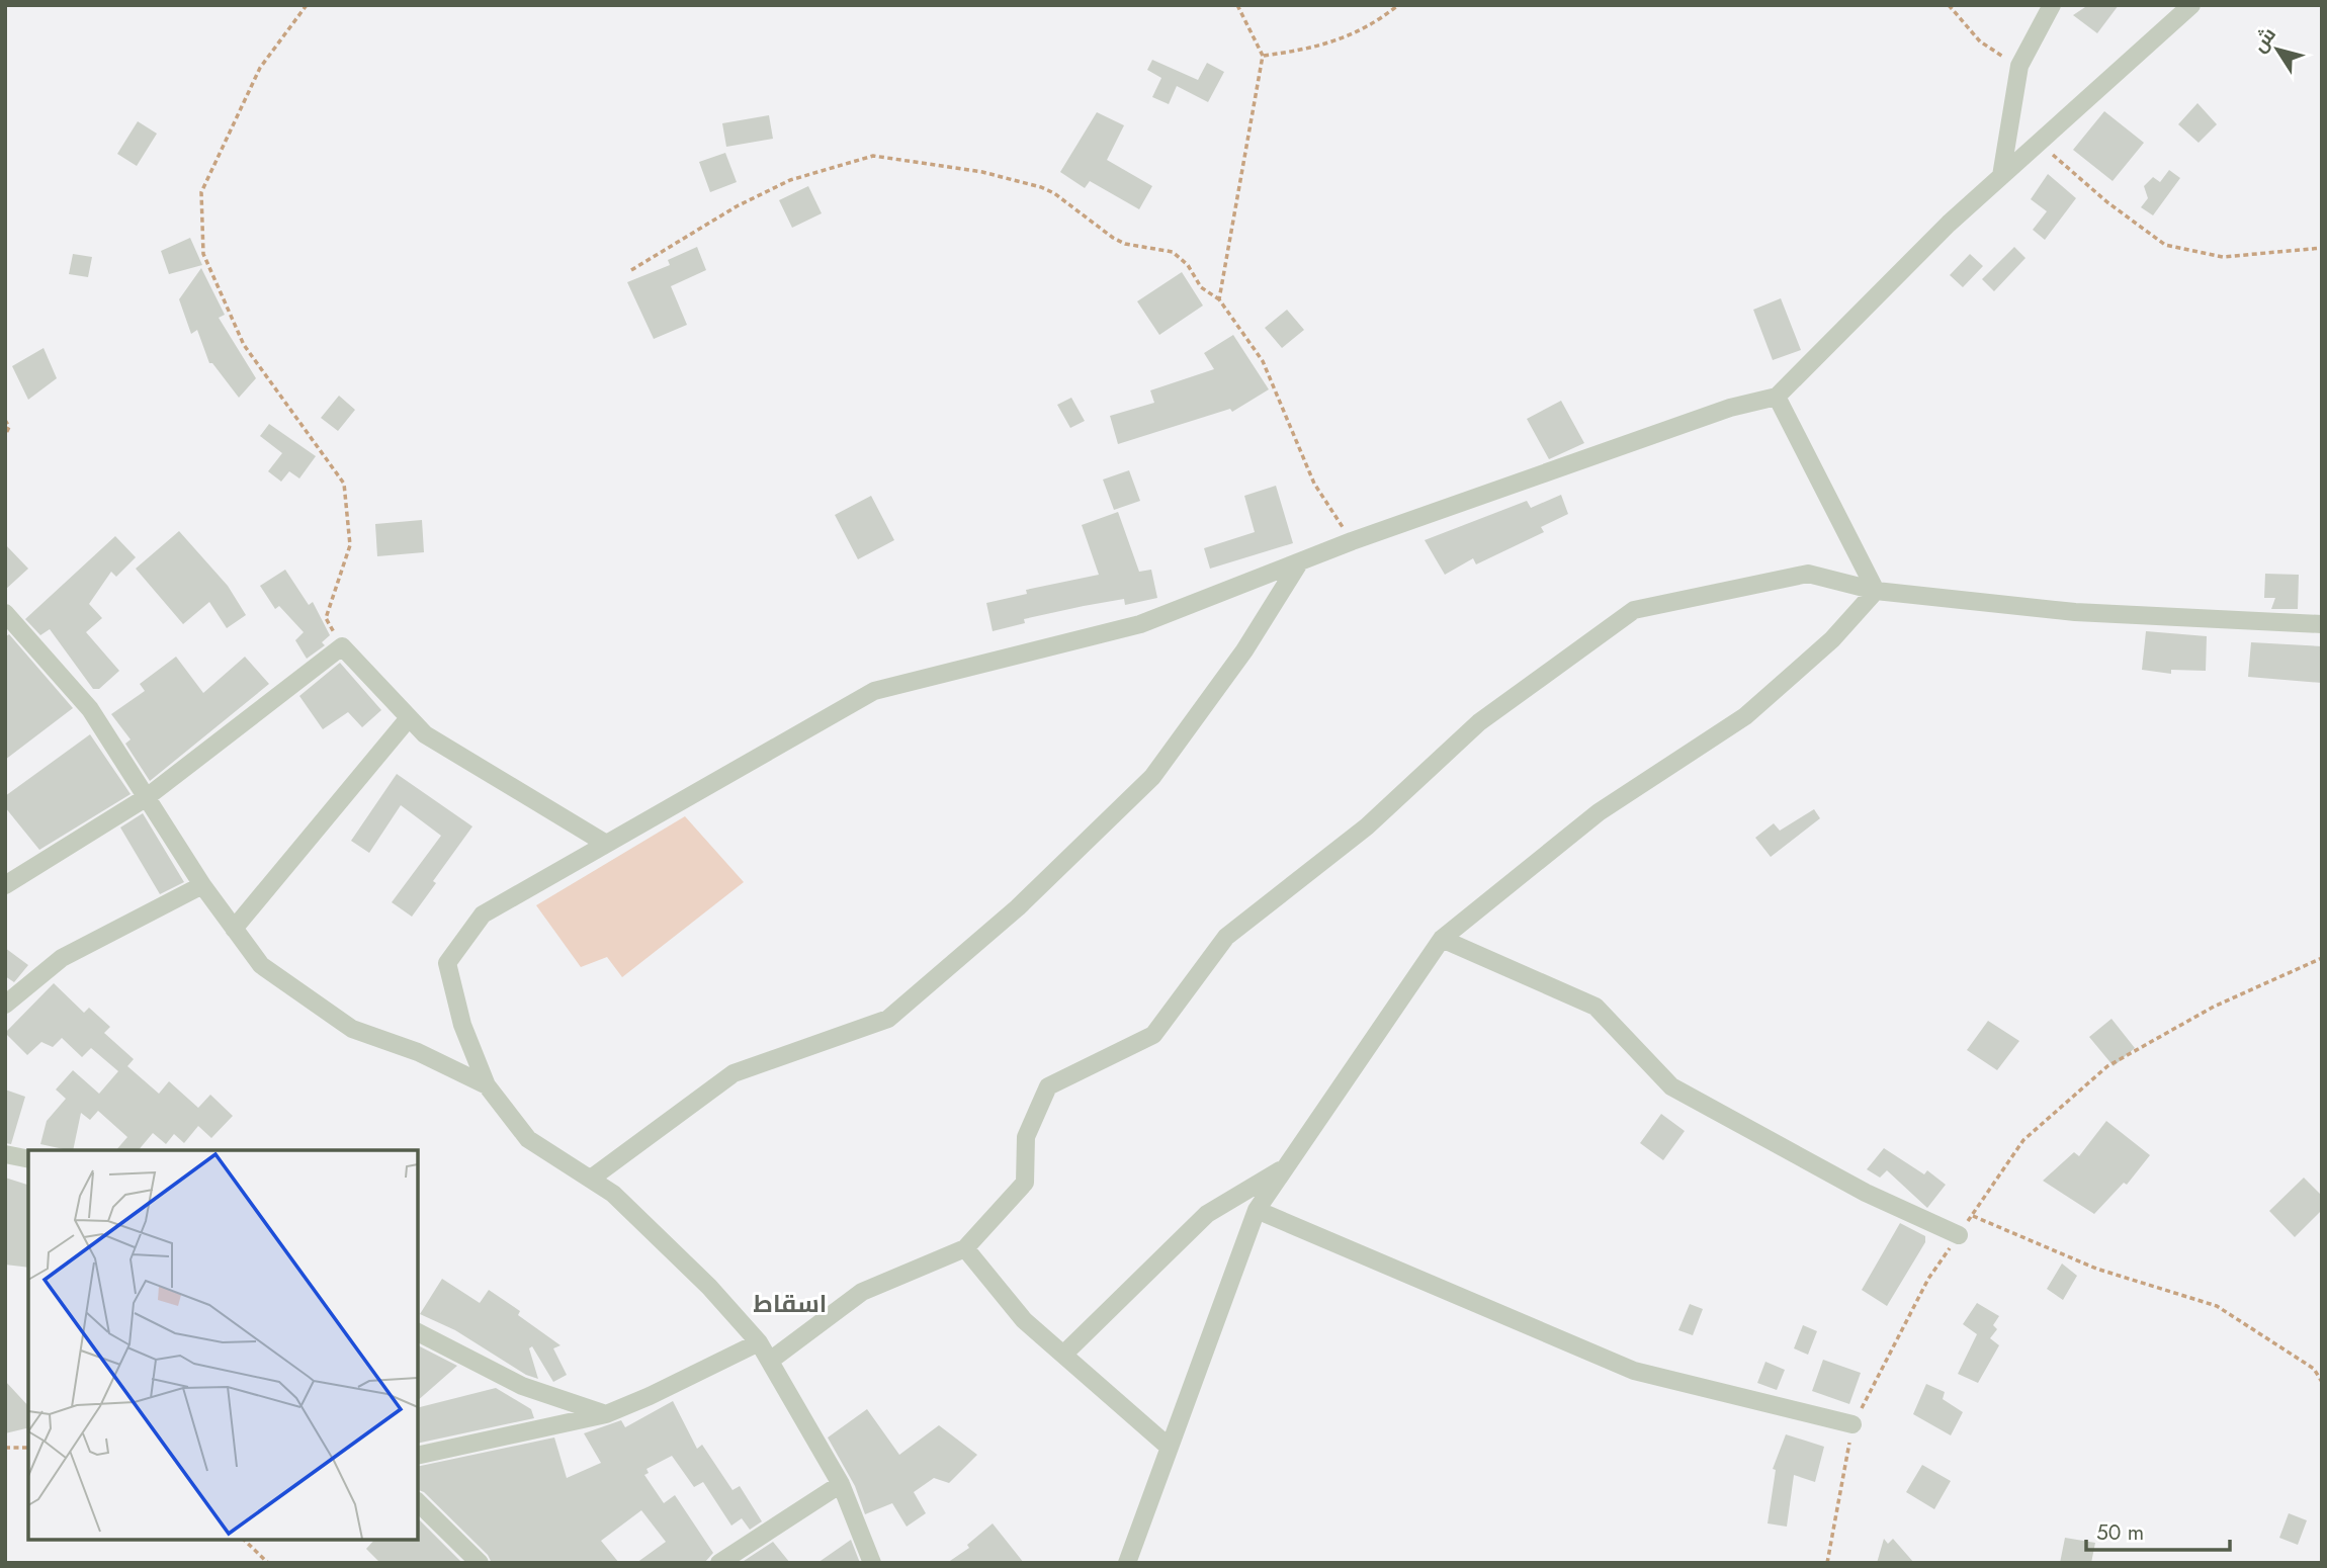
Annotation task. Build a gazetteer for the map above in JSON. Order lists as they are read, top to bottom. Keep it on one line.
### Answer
{"districts":["اسقاط"],"scale_bar":"50 m","north":"top left"}
